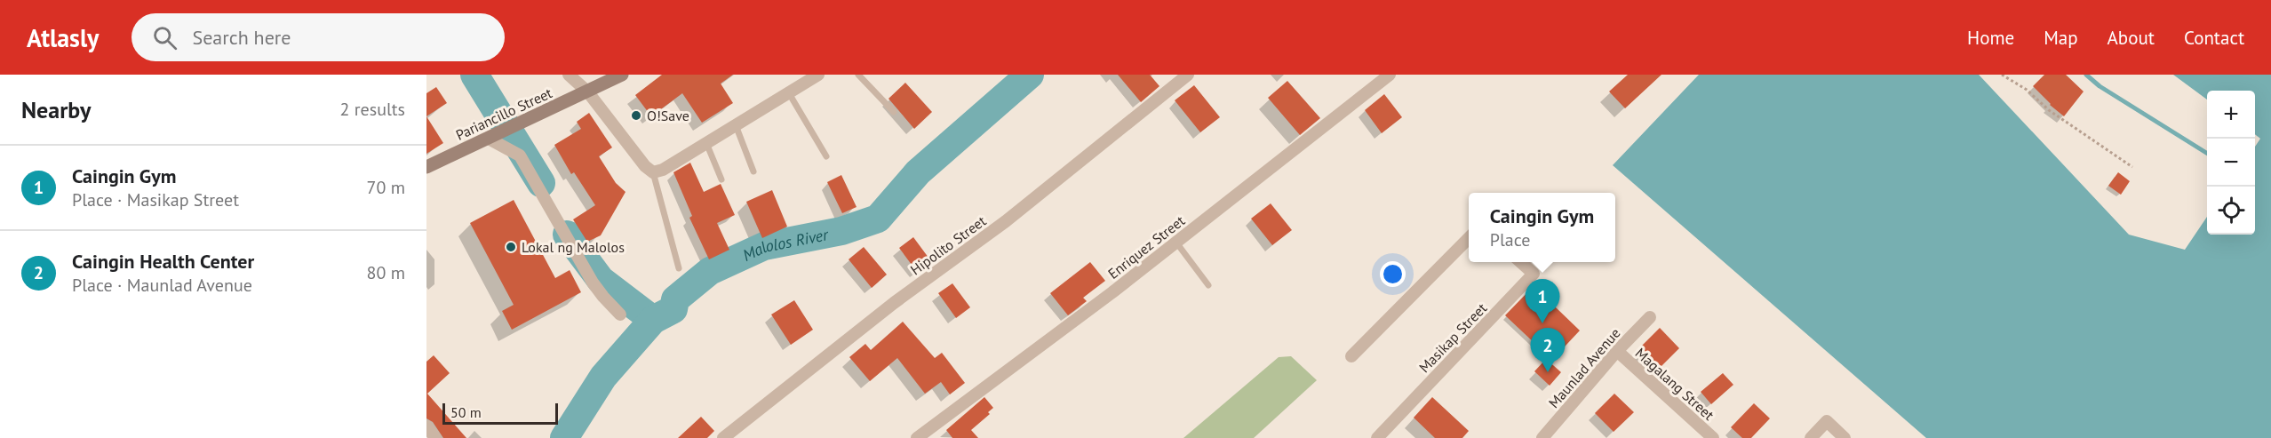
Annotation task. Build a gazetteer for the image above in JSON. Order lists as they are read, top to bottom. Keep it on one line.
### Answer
{"streets":{"main road":["Pariancillo Street"],"street":["Hipolito Street","Enriquez Street","Masikap Street","Maunlad Avenue","Magalang Street"]},"crossings":[["Maunlad Avenue","Magalang Street"]],"water":["Malolos River"],"places":["O!Save","Lokal ng Malolos"],"scale_bar":"50 m","page":{"header":"Atlasly","search":"Search here","nav":["Home","Map","About","Contact"],"heading":["Nearby","2 results"],"map_buttons":["+","−"],"list":[{"mark":"1","name":"Caingin Gym","note":"Place · Masikap Street","value":"70 m"},{"mark":"2","name":"Caingin Health Center","note":"Place · Maunlad Avenue","value":"80 m"}],"popup":["Caingin Gym","Place"],"pins":["1","2"],"scale":"50 m"}}
